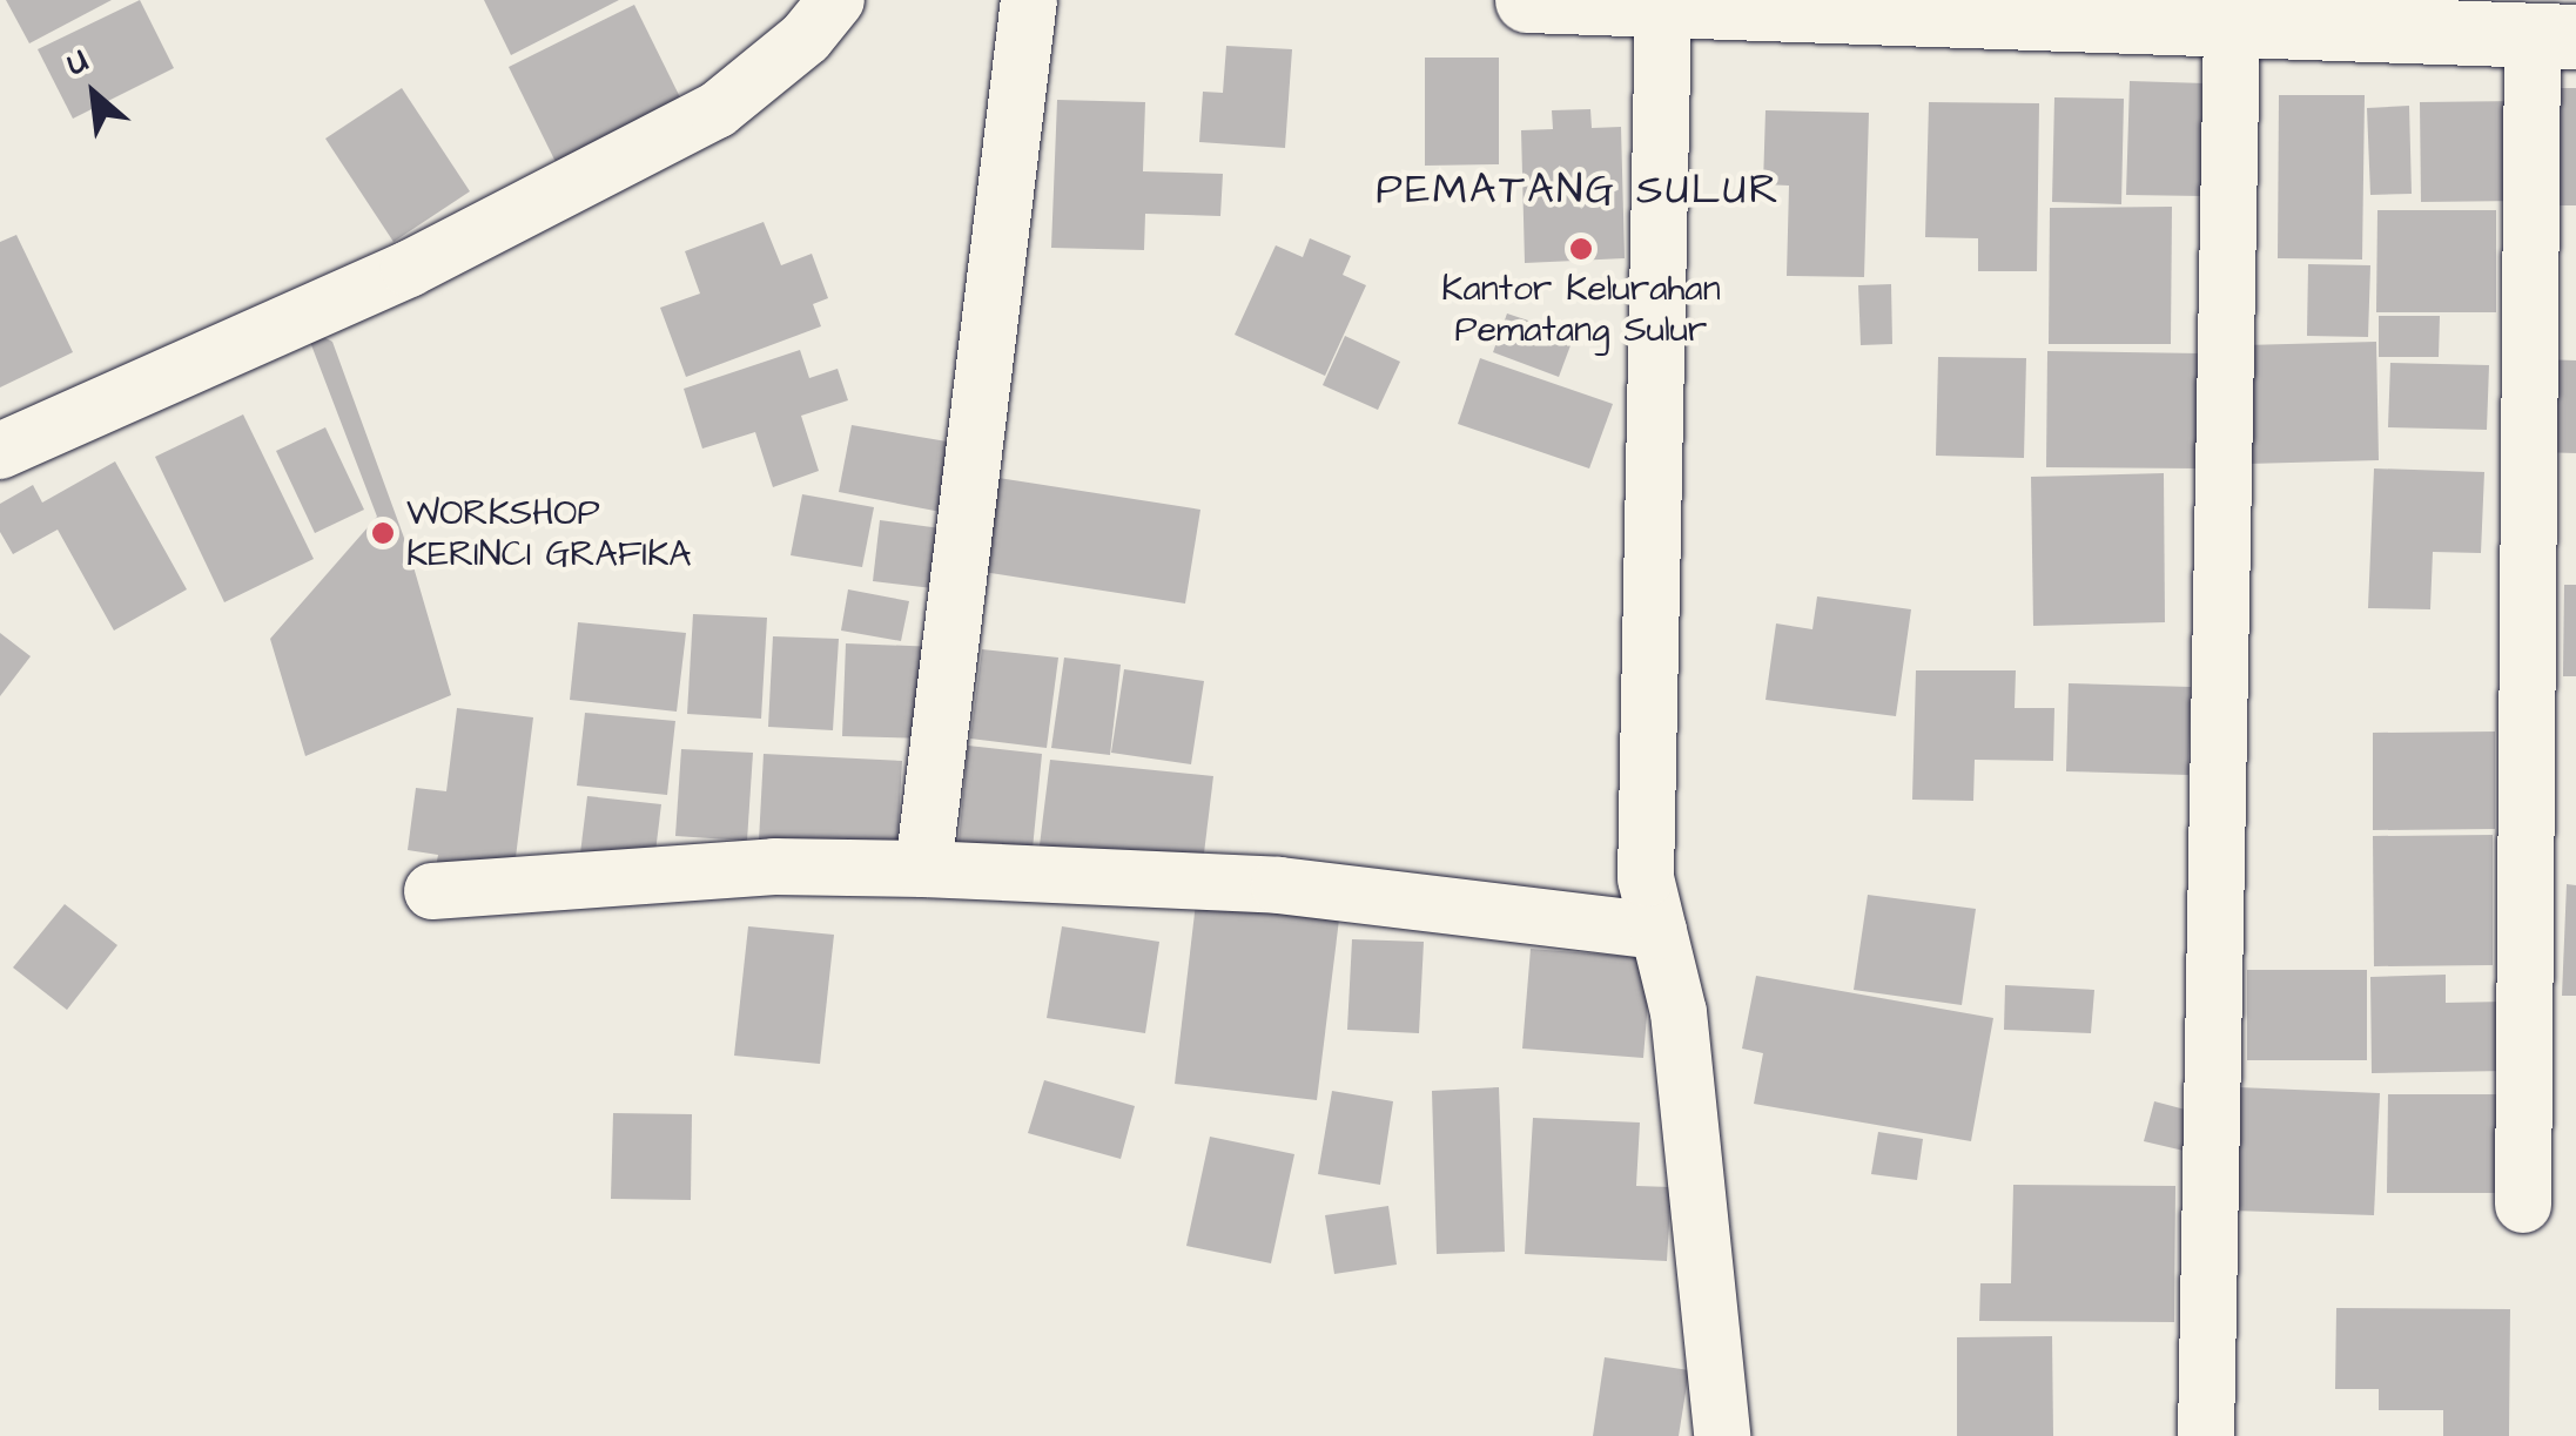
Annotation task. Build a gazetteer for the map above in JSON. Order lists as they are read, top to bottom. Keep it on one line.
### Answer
{"districts":["PEMATANG SULUR"],"places":["Kantor Kelurahan Pematang Sulur","WORKSHOP KERINCI GRAFIKA"],"north":"top left"}
